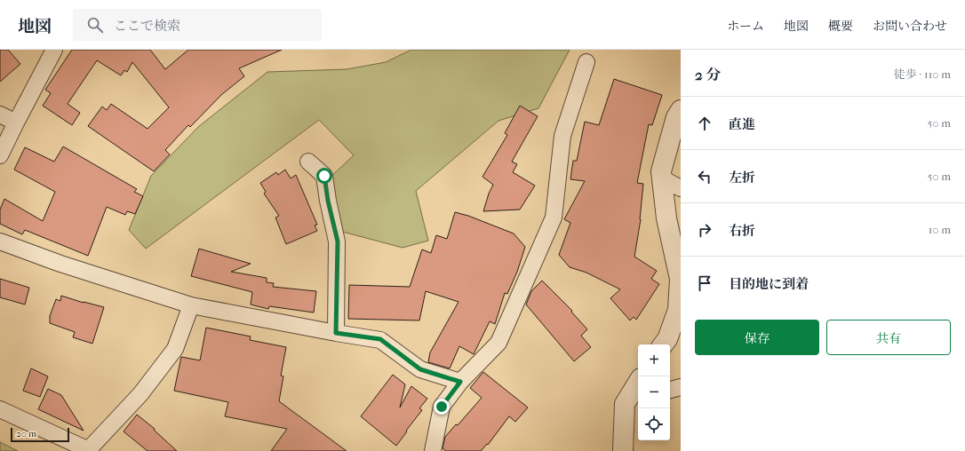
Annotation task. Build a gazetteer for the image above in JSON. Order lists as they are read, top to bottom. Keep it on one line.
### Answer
{"scale_bar":"20 m","page":{"header":"地図","search":"ここで検索","nav":["ホーム","地図","概要","お問い合わせ"],"heading":["2 分","徒歩 · 110 m"],"list":[["直進","50 m"],["左折","50 m"],["右折","10 m"],"目的地に到着"],"buttons":["保存","共有"],"map_buttons":["+","−"],"scale":"20 m"}}
